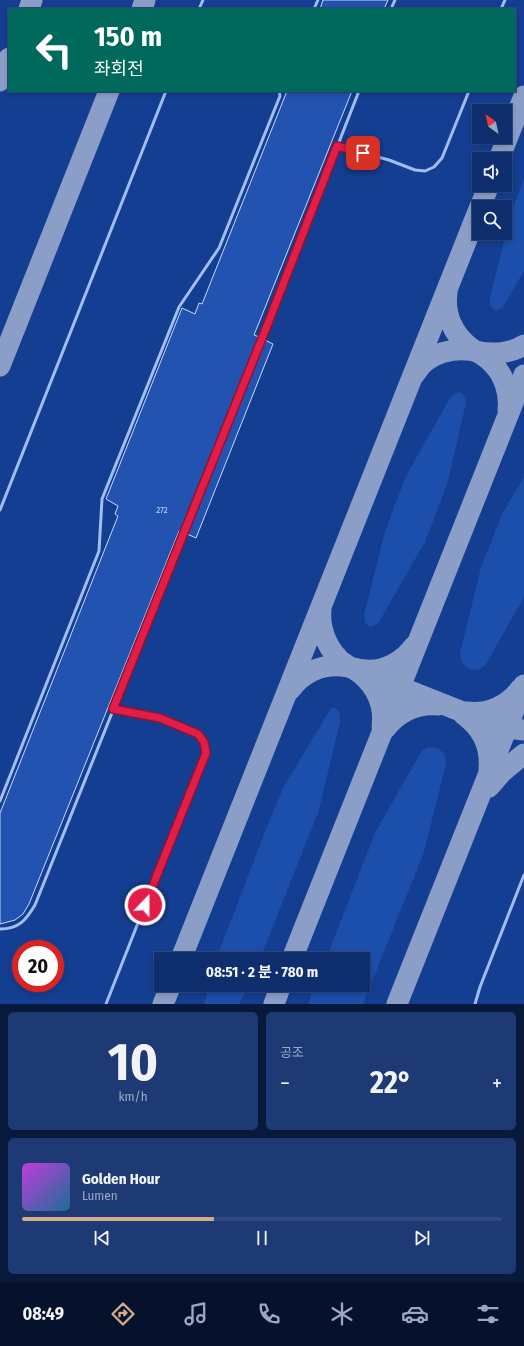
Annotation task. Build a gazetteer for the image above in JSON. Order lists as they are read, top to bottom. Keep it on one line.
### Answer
{"house_numbers":["272"],"north":"top left","page":{"turn":["150 m","좌회전"],"limit":"20","trip":"08:51 · 2 분 · 780 m","tile":[["10","km/h"],"공조"],"heat":["−","22°","+"],"song":["Golden Hour","Lumen"],"tabs":"08:49"}}
